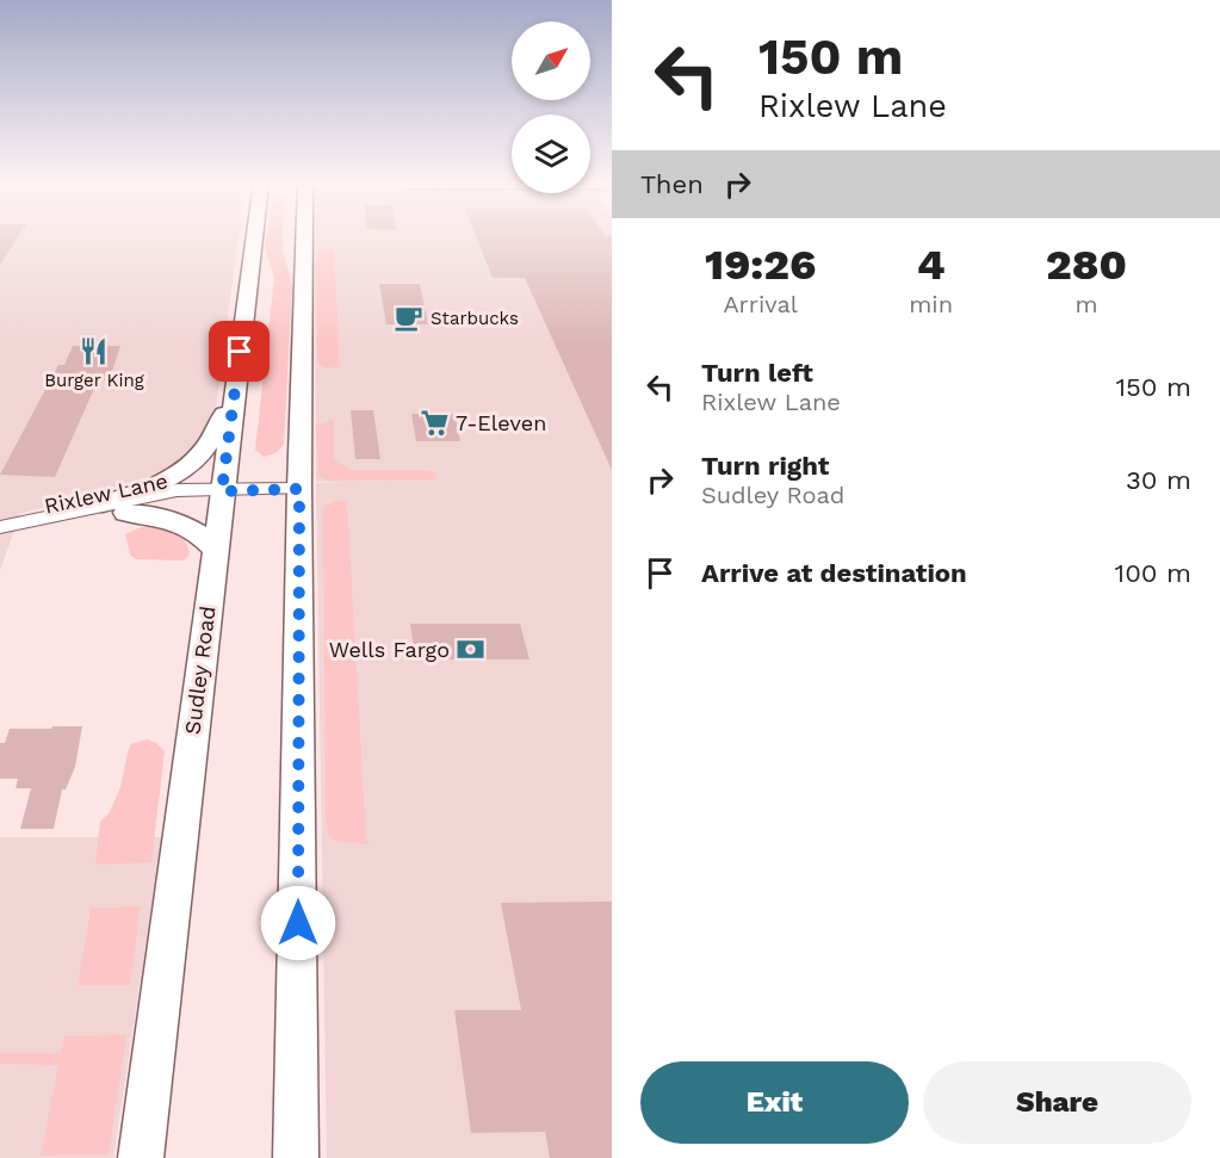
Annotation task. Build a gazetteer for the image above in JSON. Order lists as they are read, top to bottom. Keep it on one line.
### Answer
{"streets":{"main road":["Sudley Road"],"street":["Rixlew Lane"]},"crossings":[["Rixlew Lane","Sudley Road"]],"places":{"cafe":["Starbucks"],"restaurant":["Burger King"],"supermarket":["7-Eleven"],"bank":["Wells Fargo"]},"north":"top right","page":{"turn":["150 m","Rixlew Lane"],"then":"Then","eta":["19:26","Arrival","4","min","280","m"],"list":[{"name":"Turn left","note":"Rixlew Lane","value":"150 m"},{"name":"Turn right","note":"Sudley Road","value":"30 m"},{"name":"Arrive at destination","value":"100 m"}],"buttons":["Exit","Share"]}}
